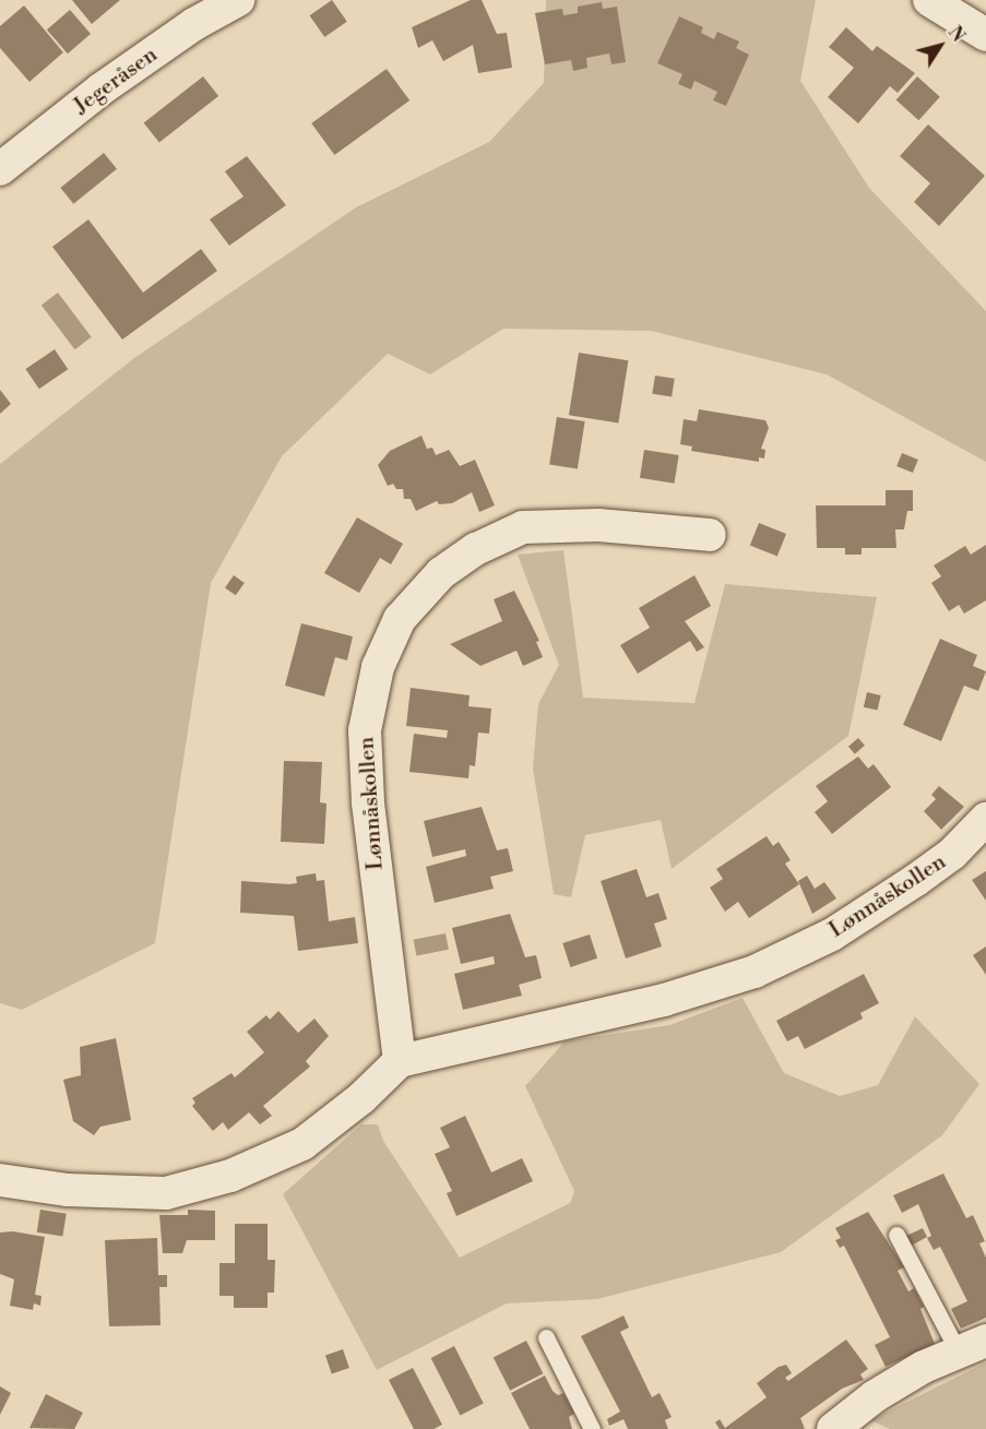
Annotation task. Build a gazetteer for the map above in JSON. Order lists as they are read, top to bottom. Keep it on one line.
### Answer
{"streets":{"street":["Jegeråsen","Lønnåskollen"]},"north":"top right"}
